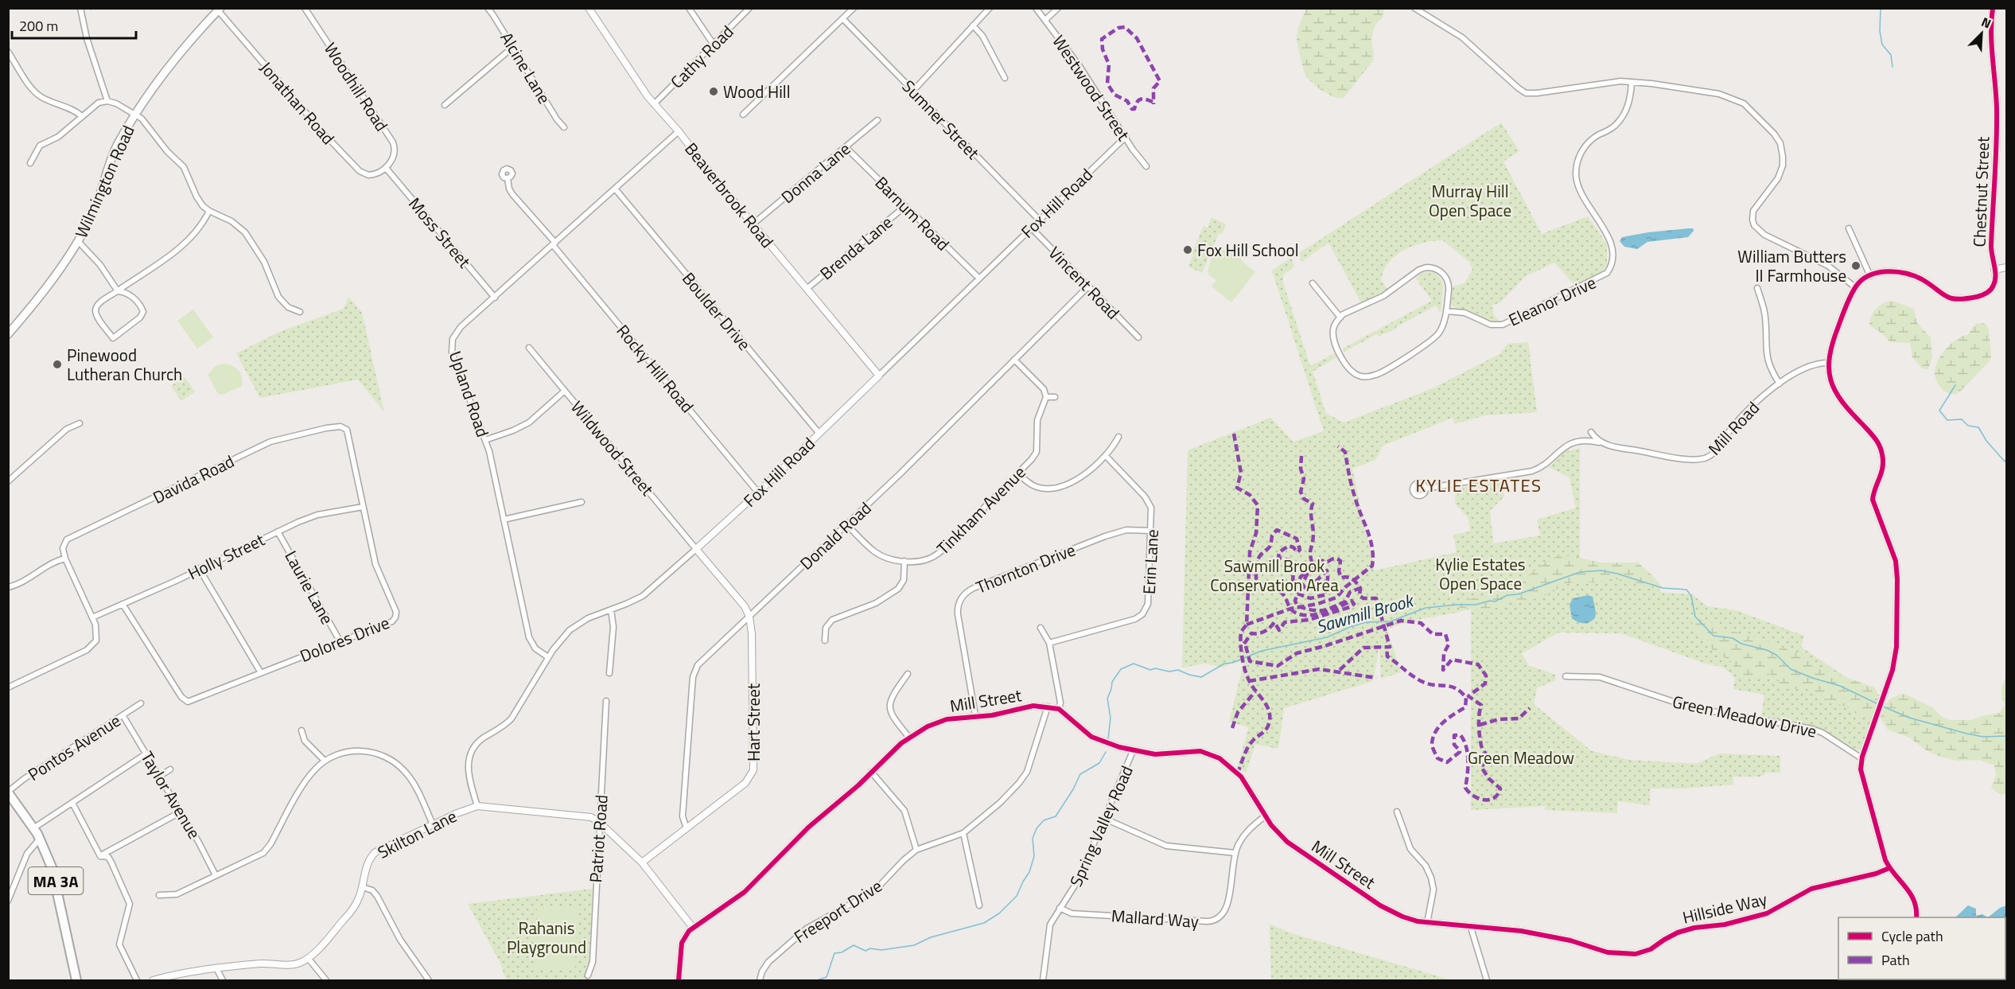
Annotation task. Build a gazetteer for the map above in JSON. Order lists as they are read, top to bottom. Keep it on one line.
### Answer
{"streets":{"main road":["Wilmington Road","MA 3A"],"street":["Cathy Road","Alcine Lane","Woodhill Road","Westwood Street","Jonathan Road","Sumner Street","Donna Lane","Chestnut Street","Beaverbrook Road","Fox Hill Road","Barnum Road","Moss Street","Brenda Lane","Vincent Road","Eleanor Drive","Boulder Drive","Rocky Hill Road","Upland Road","Mill Road","Wildwood Street","Davida Road","Tinkham Avenue","Donald Road","Holly Street","Erin Lane","Thornton Drive","Laurie Lane","Dolores Drive","Mill Street","Green Meadow Drive","Hart Street","Pontos Avenue","Taylor Avenue","Spring Valley Road","Skilton Lane","Patriot Road","Hillside Way","Freeport Drive","Mallard Way"]},"crossings":[["Cathy Road","Beaverbrook Road"],["Woodhill Road","Jonathan Road"],["Woodhill Road","Moss Street"],["Westwood Street","Fox Hill Road"],["Jonathan Road","Wilmington Road"],["Jonathan Road","Moss Street"],["Sumner Street","Fox Hill Road"],["Donna Lane","Beaverbrook Road"],["Donna Lane","Barnum Road"],["Beaverbrook Road","Fox Hill Road"],["Beaverbrook Road","Brenda Lane"],["Beaverbrook Road","Upland Road"],["Fox Hill Road","Barnum Road"],["Fox Hill Road","Vincent Road"],["Fox Hill Road","Boulder Drive"],["Fox Hill Road","Rocky Hill Road"],["Fox Hill Road","Upland Road"],["Fox Hill Road","Wildwood Street"],["Fox Hill Road","Hart Street"],["Fox Hill Road","Skilton Lane"],["Barnum Road","Brenda Lane"],["Moss Street","Upland Road"],["Vincent Road","Donald Road"],["Boulder Drive","Upland Road"],["Rocky Hill Road","Upland Road"],["Wildwood Street","Hart Street"],["Davida Road","Dolores Drive"],["Tinkham Avenue","Donald Road"],["Donald Road","Hart Street"],["Holly Street","Laurie Lane"],["Holly Street","Dolores Drive"],["Erin Lane","Thornton Drive"],["Thornton Drive","Mill Street"],["Laurie Lane","Dolores Drive"],["Mill Street","Spring Valley Road"],["Mill Street","Skilton Lane"],["Mill Street","Hillside Way"],["Mill Street","Freeport Drive"],["Mill Street","Mallard Way"],["Hart Street","Skilton Lane"],["Pontos Avenue","Taylor Avenue"],["Pontos Avenue","MA 3A"],["Spring Valley Road","Mallard Way"],["Skilton Lane","Patriot Road"]],"districts":["KYLIE ESTATES"],"water":["Sawmill Brook"],"parks":["Murray Hill Open Space","Kylie Estates Open Space","Sawmill Brook Conservation Area","Green Meadow","Rahanis Playground"],"places":["Wood Hill","Fox Hill School","William Butters II Farmhouse","Pinewood Lutheran Church"],"legend":["Cycle path","Path"],"scale_bar":"200 m","north":"top right"}
